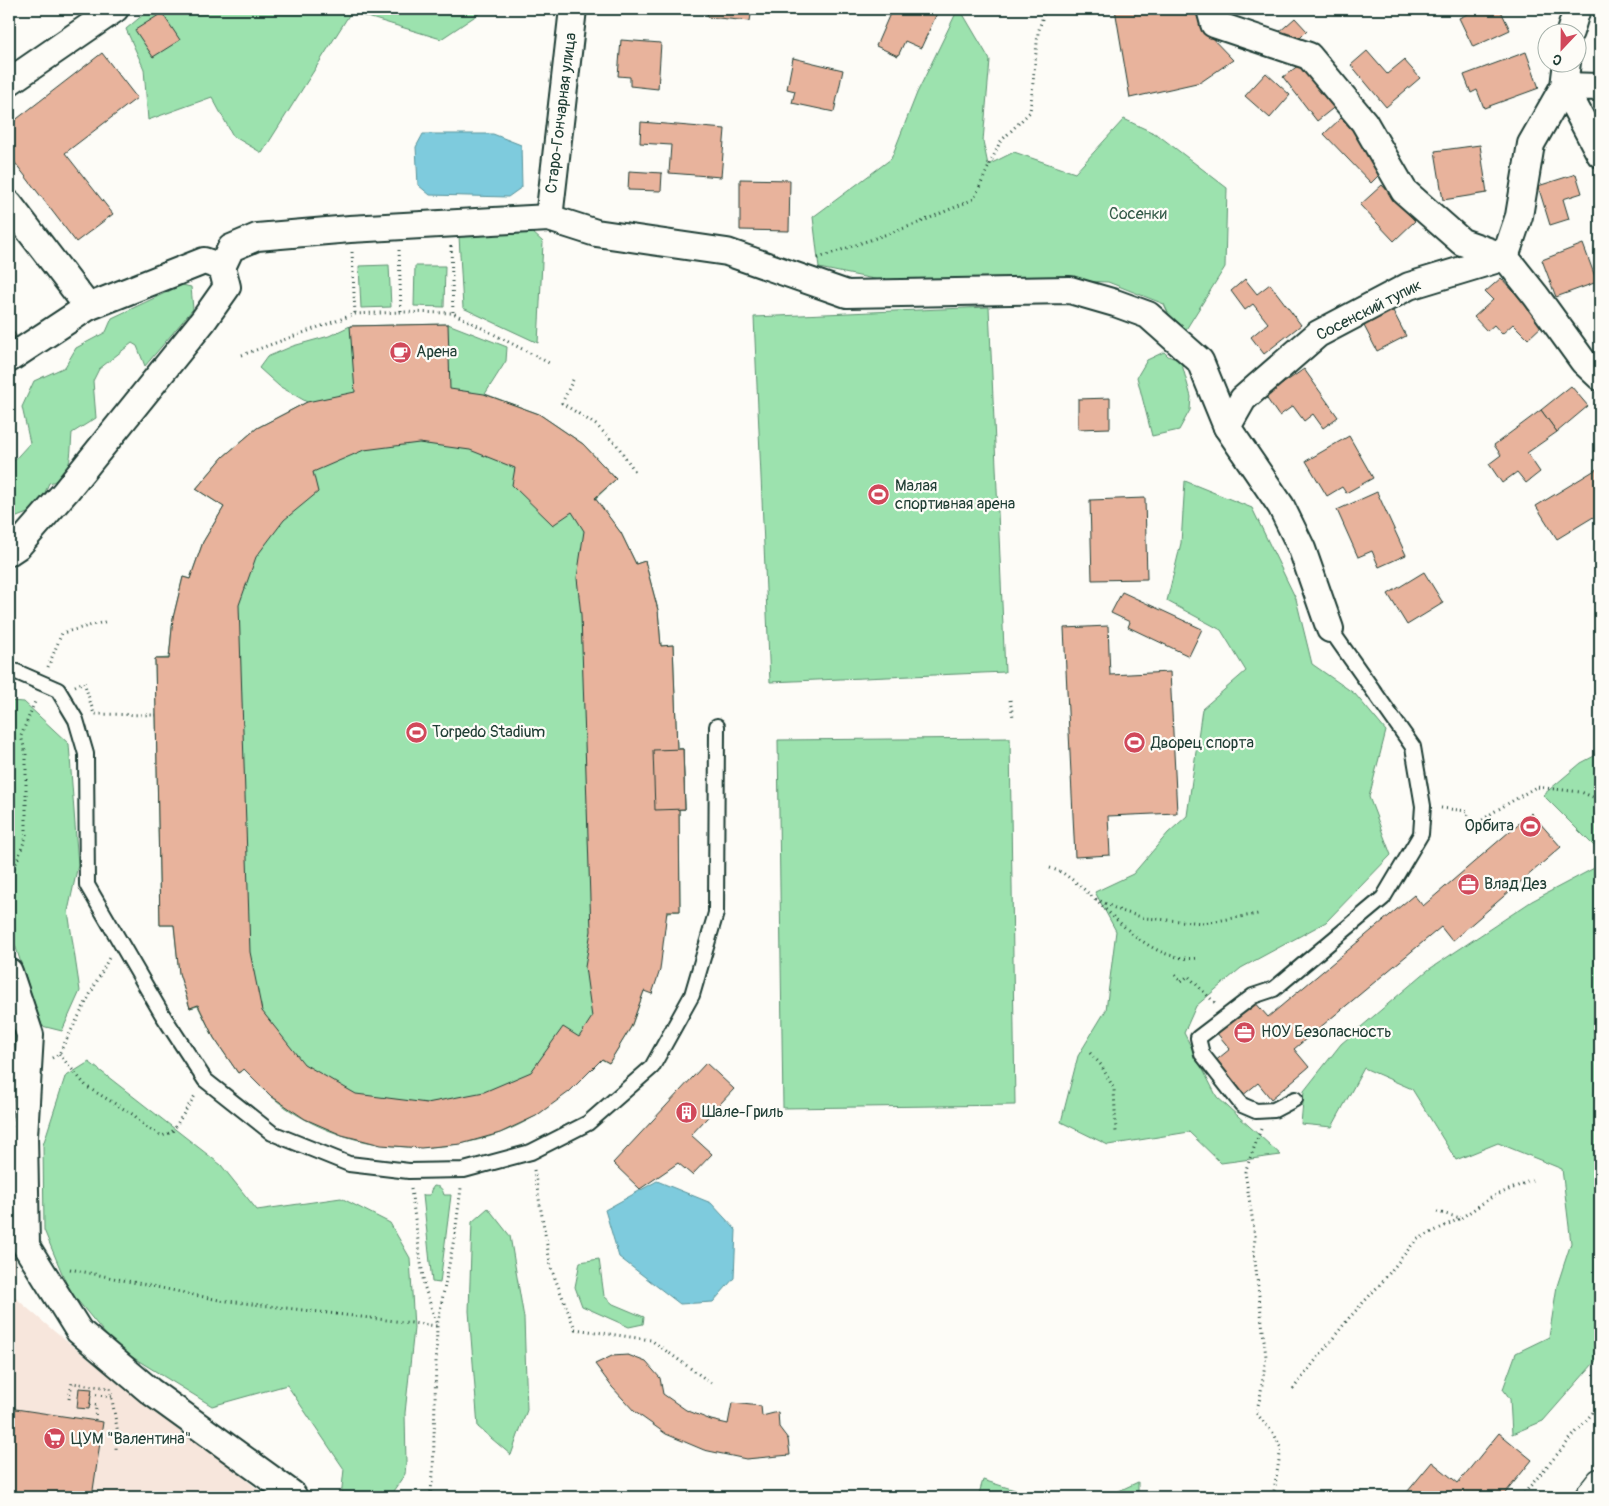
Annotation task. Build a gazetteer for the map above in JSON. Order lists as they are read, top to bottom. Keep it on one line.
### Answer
{"streets":{"street":["Старо-Гончарная улица","Сосенский тупик"]},"parks":["Сосенки"],"places":{"cafe":["Арена"],"sports":["Малая спортивная арена","Torpedo Stadium","Дворец спорта","Орбита"],"office":["Влад Дез","НОУ Безопасность"],"building":["Шале-Гриль"],"supermarket":["ЦУМ \"Валентина\""]},"north":"bottom"}
